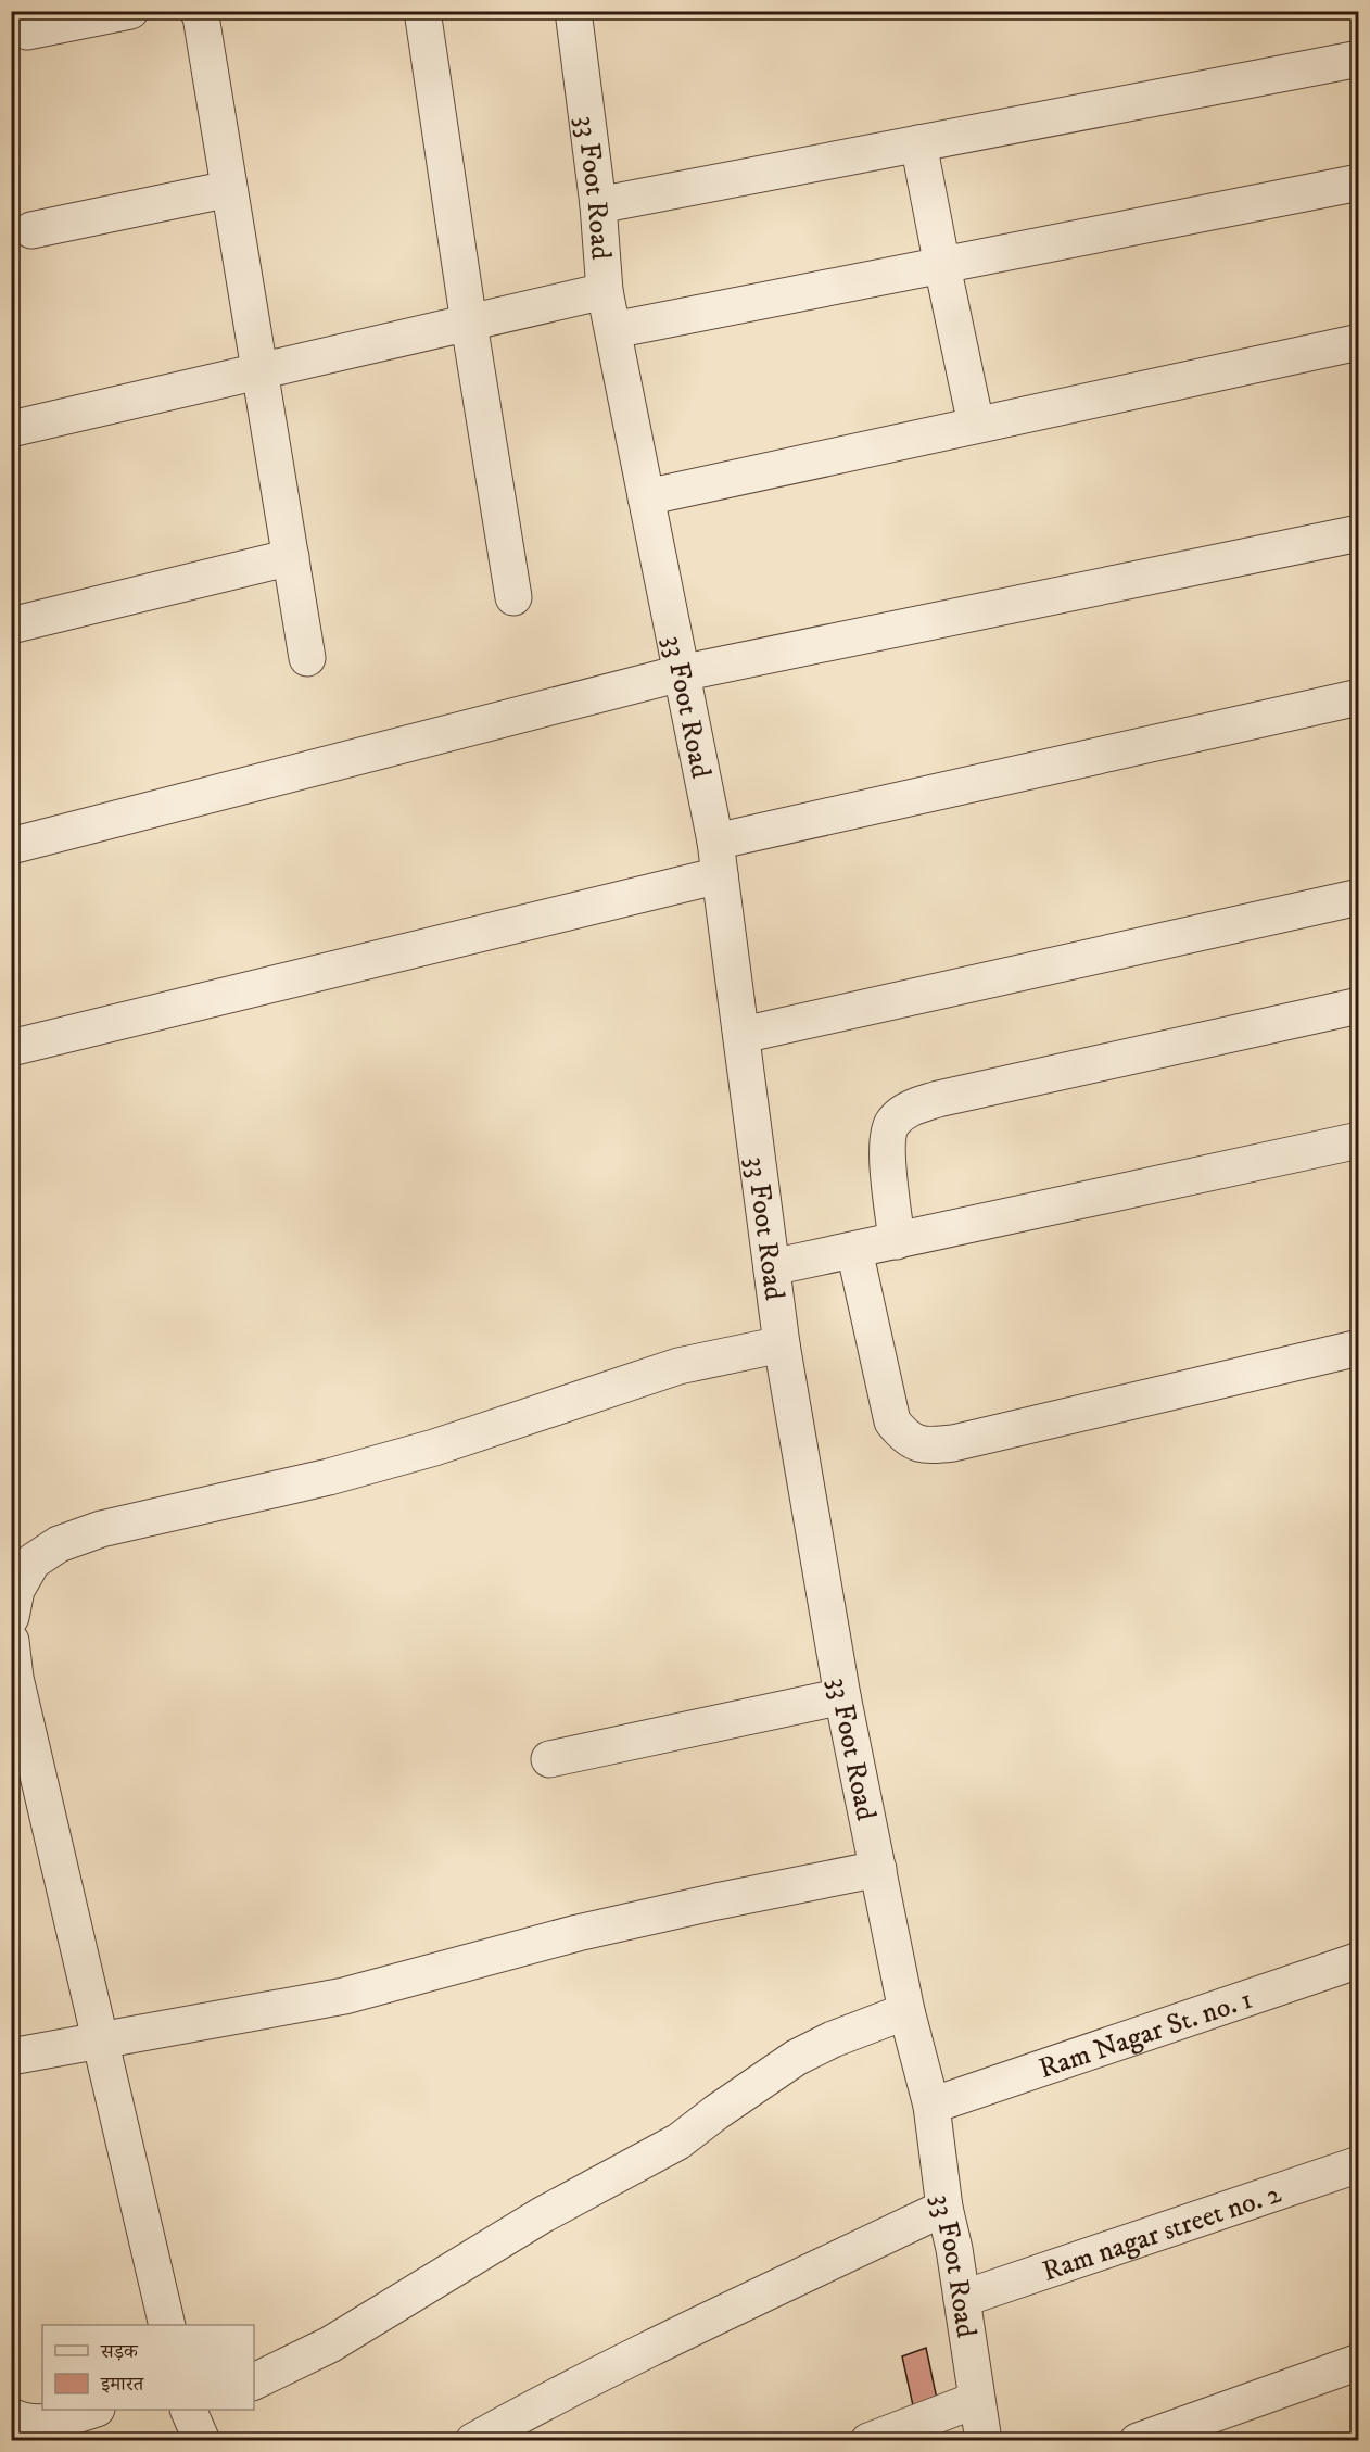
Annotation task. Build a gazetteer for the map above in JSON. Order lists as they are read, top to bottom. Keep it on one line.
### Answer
{"streets":{"street":["33 Foot Road","Ram Nagar St. no. 1","Ram nagar street no. 2"]},"crossings":[["33 Foot Road","Ram Nagar St. no. 1"],["33 Foot Road","Ram nagar street no. 2"]],"legend":["सड़क","इमारत"]}
